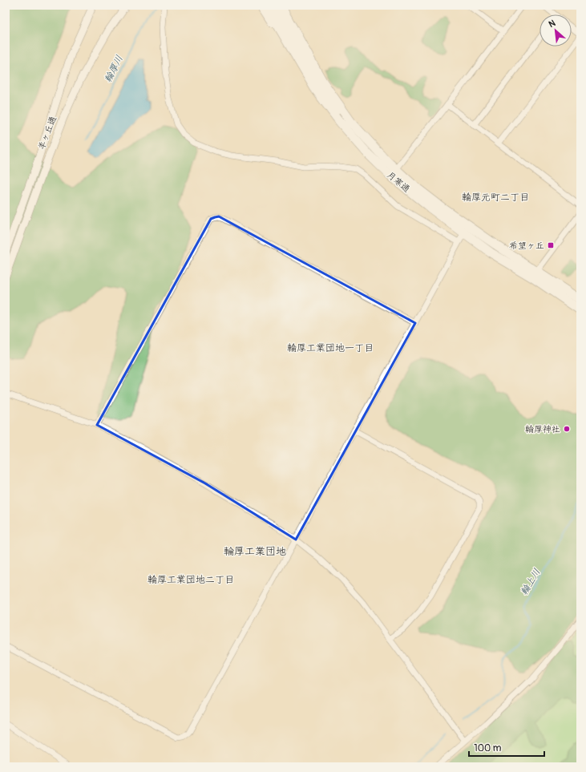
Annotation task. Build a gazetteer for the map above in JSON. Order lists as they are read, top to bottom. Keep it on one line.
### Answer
{"streets":{"highway":["月寒通"],"main road":["羊ヶ丘通"]},"districts":["輪厚元町二丁目","輪厚工業団地一丁目","輪厚工業団地","輪厚工業団地二丁目"],"water":["輪厚川","輪上川"],"places":{"transit":["希望ヶ丘"],"other":["輪厚神社"]},"scale_bar":"100 m","north":"top left"}
